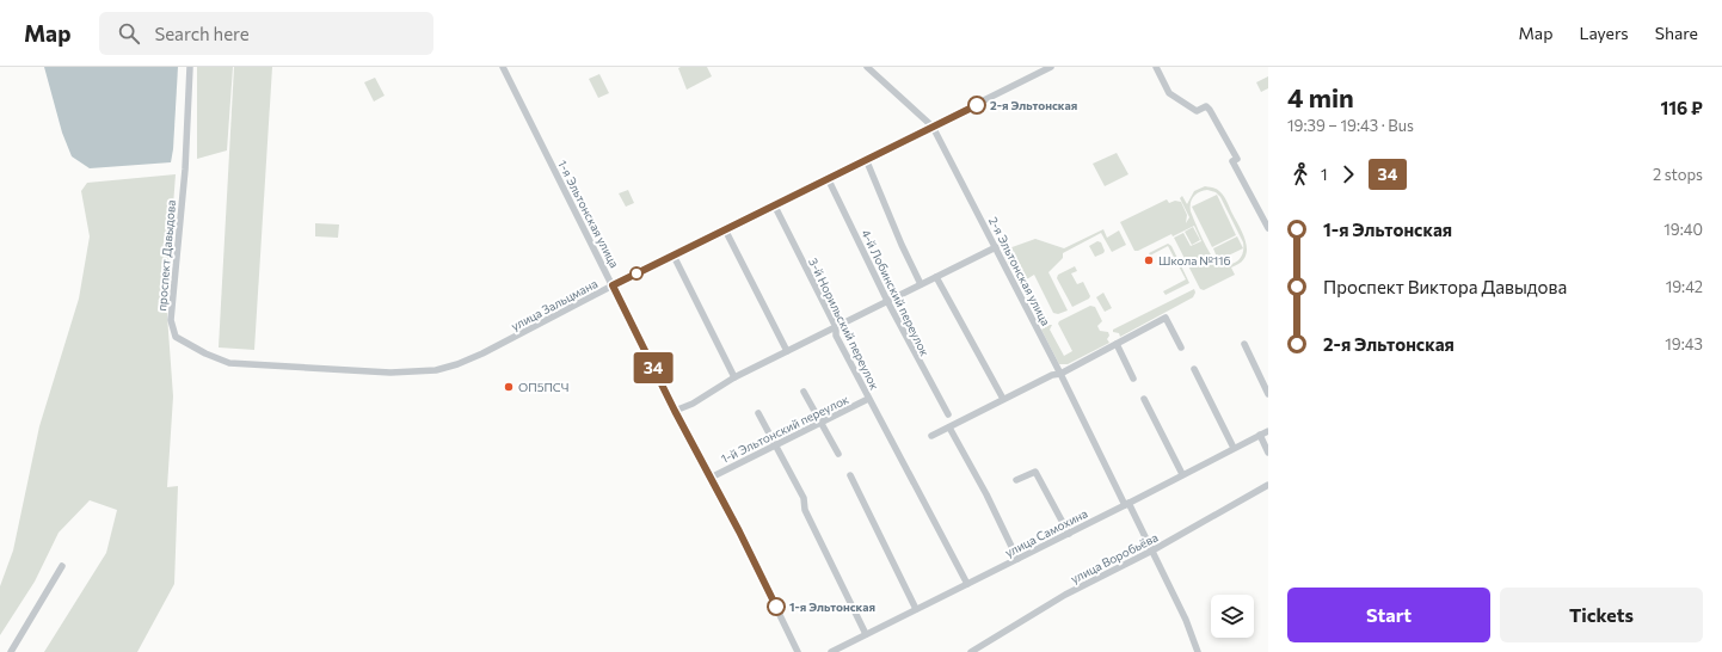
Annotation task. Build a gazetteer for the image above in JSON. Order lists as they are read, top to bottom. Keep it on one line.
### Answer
{"streets":{"street":["1-я Эльтонская улица","проспект Давыдова","2-я Эльтонская улица","4-й Лобинский переулок","улица Зальцмана","3-й Норильский переулок","1-й Эльтонский переулок","улица Самохина","улица Воробьёва"]},"crossings":[["1-я Эльтонская улица","улица Зальцмана"],["1-я Эльтонская улица","1-й Эльтонский переулок"],["проспект Давыдова","улица Зальцмана"],["2-я Эльтонская улица","улица Зальцмана"],["2-я Эльтонская улица","улица Самохина"],["2-я Эльтонская улица","улица Воробьёва"],["4-й Лобинский переулок","улица Зальцмана"],["улица Зальцмана","3-й Норильский переулок"],["3-й Норильский переулок","1-й Эльтонский переулок"],["3-й Норильский переулок","улица Самохина"]],"places":["2-я Эльтонская","Школа №116","ОП5ПСЧ","1-я Эльтонская"],"lines":["bus line 34"],"page":{"header":"Map","search":"Search here","nav":["Map","Layers","Share"],"on_map":"34","heading":["4 min","19:39 – 19:43 · Bus","116 ₽"],"legs":["1","34","2 stops"],"list":[{"name":"1-я Эльтонская","value":"19:40"},{"name":"Проспект Виктора Давыдова","value":"19:42"},{"name":"2-я Эльтонская","value":"19:43"}],"buttons":["Start","Tickets"]}}
